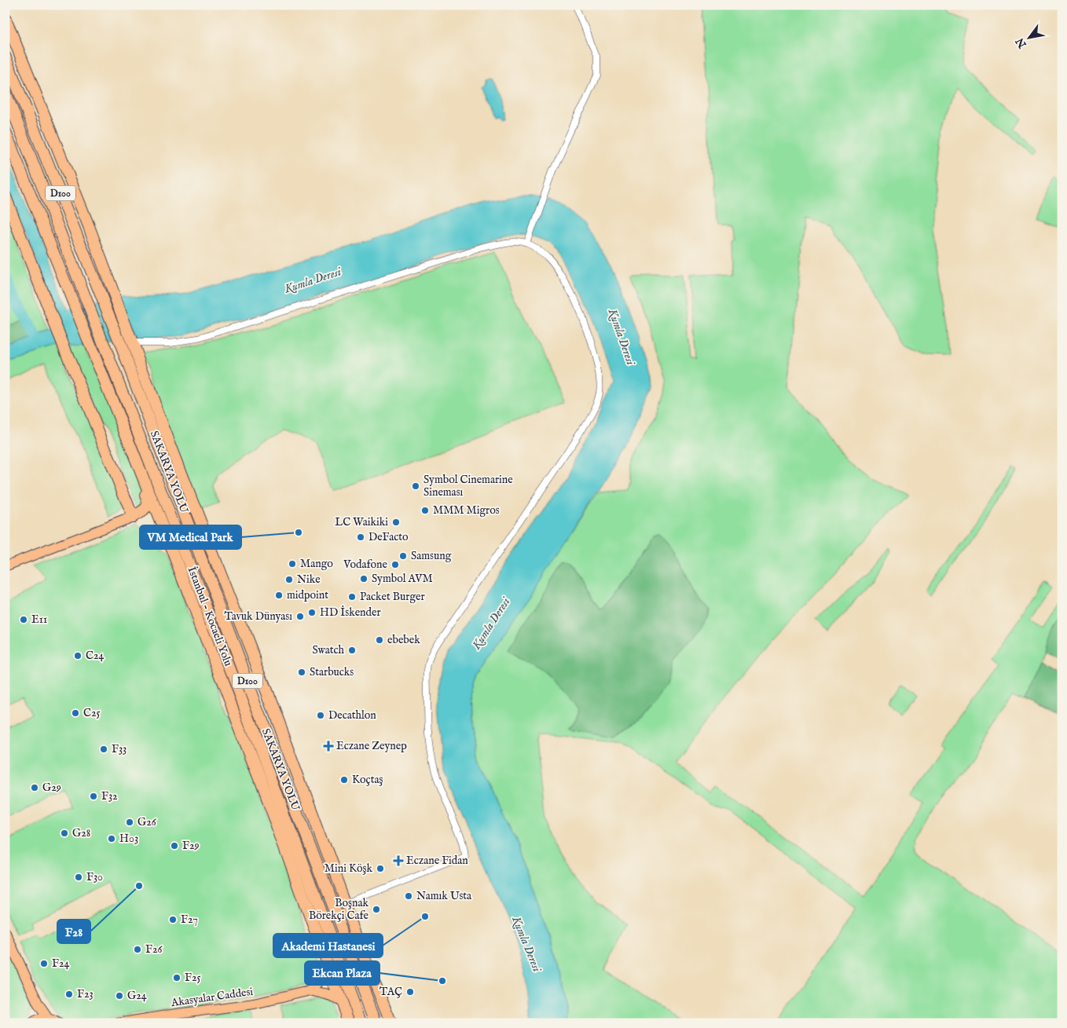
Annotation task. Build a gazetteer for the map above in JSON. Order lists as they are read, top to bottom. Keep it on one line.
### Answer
{"streets":{"highway":["D100","SAKARYA YOLU","İstanbul - Kocaeli Yolu"],"main road":["Akasyalar Caddesi"]},"crossings":[["D100","İstanbul - Kocaeli Yolu"]],"water":["Kumla Deresi"],"places":{"other":["Symbol Cinemarine Sineması","MMM Migros","LC Waikiki","VM Medical Park","DeFacto","Samsung","Mango","Vodafone","Symbol AVM","Nike","midpoint","Packet Burger","HD İskender","Tavuk Dünyası","E11","ebebek","Swatch","C24","Starbucks","C25","Decathlon","F33","Koçtaş","G29","F32","G26","G28","H03","F29","Mini Köşk","F30","F28","Namık Usta","Boşnak Börekçi Cafe","Akademi Hastanesi","F27","F26","F24","F25","Ekcan Plaza","TAÇ","F23","G24"],"health":["Eczane Zeynep","Eczane Fidan"]},"north":"bottom left"}
